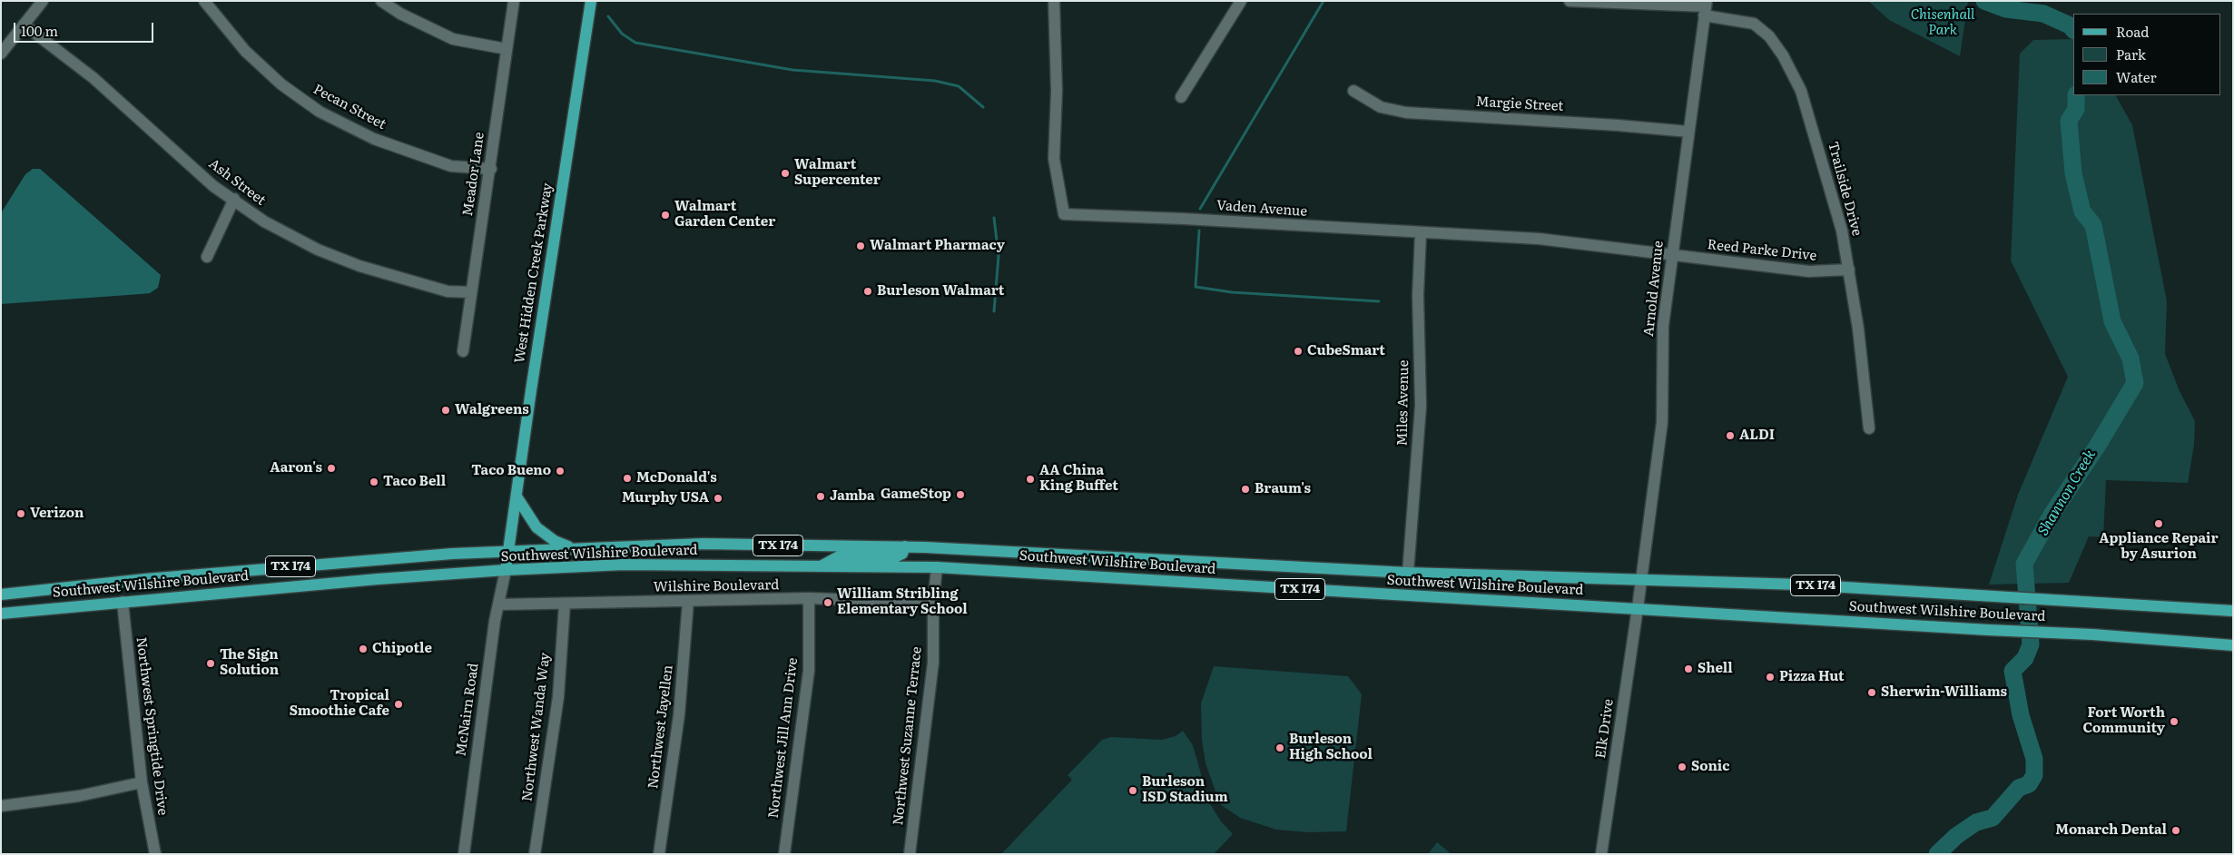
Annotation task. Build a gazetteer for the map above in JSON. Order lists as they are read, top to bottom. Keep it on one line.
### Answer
{"streets":{"main road":["West Hidden Creek Parkway","TX 174","Southwest Wilshire Boulevard"],"street":["Margie Street","Pecan Street","Meador Lane","Ash Street","Trailside Drive","Vaden Avenue","Reed Parke Drive","Arnold Avenue","Miles Avenue","Wilshire Boulevard","McNairn Road","Northwest Springtide Drive","Northwest Wanda Way","Northwest Jayellen","Elk Drive","Northwest Suzanne Terrace","Northwest Jill Ann Drive"]},"crossings":[["Margie Street","Arnold Avenue"],["Pecan Street","Meador Lane"],["Meador Lane","Ash Street"],["Trailside Drive","Reed Parke Drive"],["Trailside Drive","Arnold Avenue"],["Vaden Avenue","Reed Parke Drive"],["Vaden Avenue","Arnold Avenue"],["Vaden Avenue","Miles Avenue"],["Reed Parke Drive","Arnold Avenue"],["West Hidden Creek Parkway","Southwest Wilshire Boulevard"],["West Hidden Creek Parkway","McNairn Road"],["Arnold Avenue","Southwest Wilshire Boulevard"],["Arnold Avenue","Elk Drive"],["Miles Avenue","Southwest Wilshire Boulevard"],["Southwest Wilshire Boulevard","McNairn Road"],["Southwest Wilshire Boulevard","Northwest Springtide Drive"],["Southwest Wilshire Boulevard","Elk Drive"],["Southwest Wilshire Boulevard","Northwest Suzanne Terrace"],["Wilshire Boulevard","McNairn Road"],["Wilshire Boulevard","Northwest Wanda Way"],["Wilshire Boulevard","Northwest Jayellen"],["Wilshire Boulevard","Northwest Suzanne Terrace"],["Wilshire Boulevard","Northwest Jill Ann Drive"]],"water":["Shannon Creek"],"parks":["Chisenhall Park"],"places":["Walmart Supercenter","Walmart Garden Center","Walmart Pharmacy","Burleson Walmart","CubeSmart","Walgreens","ALDI","Aaron's","Taco Bueno","McDonald's","AA China King Buffet","Taco Bell","Braum's","GameStop","Jamba","Murphy USA","Verizon","Appliance Repair by Asurion","William Stribling Elementary School","Chipotle","The Sign Solution","Shell","Pizza Hut","Sherwin-Williams","Tropical Smoothie Cafe","Fort Worth Community","Burleson High School","Sonic","Burleson ISD Stadium","Monarch Dental"],"legend":["Road","Park","Water"],"scale_bar":"100 m"}
